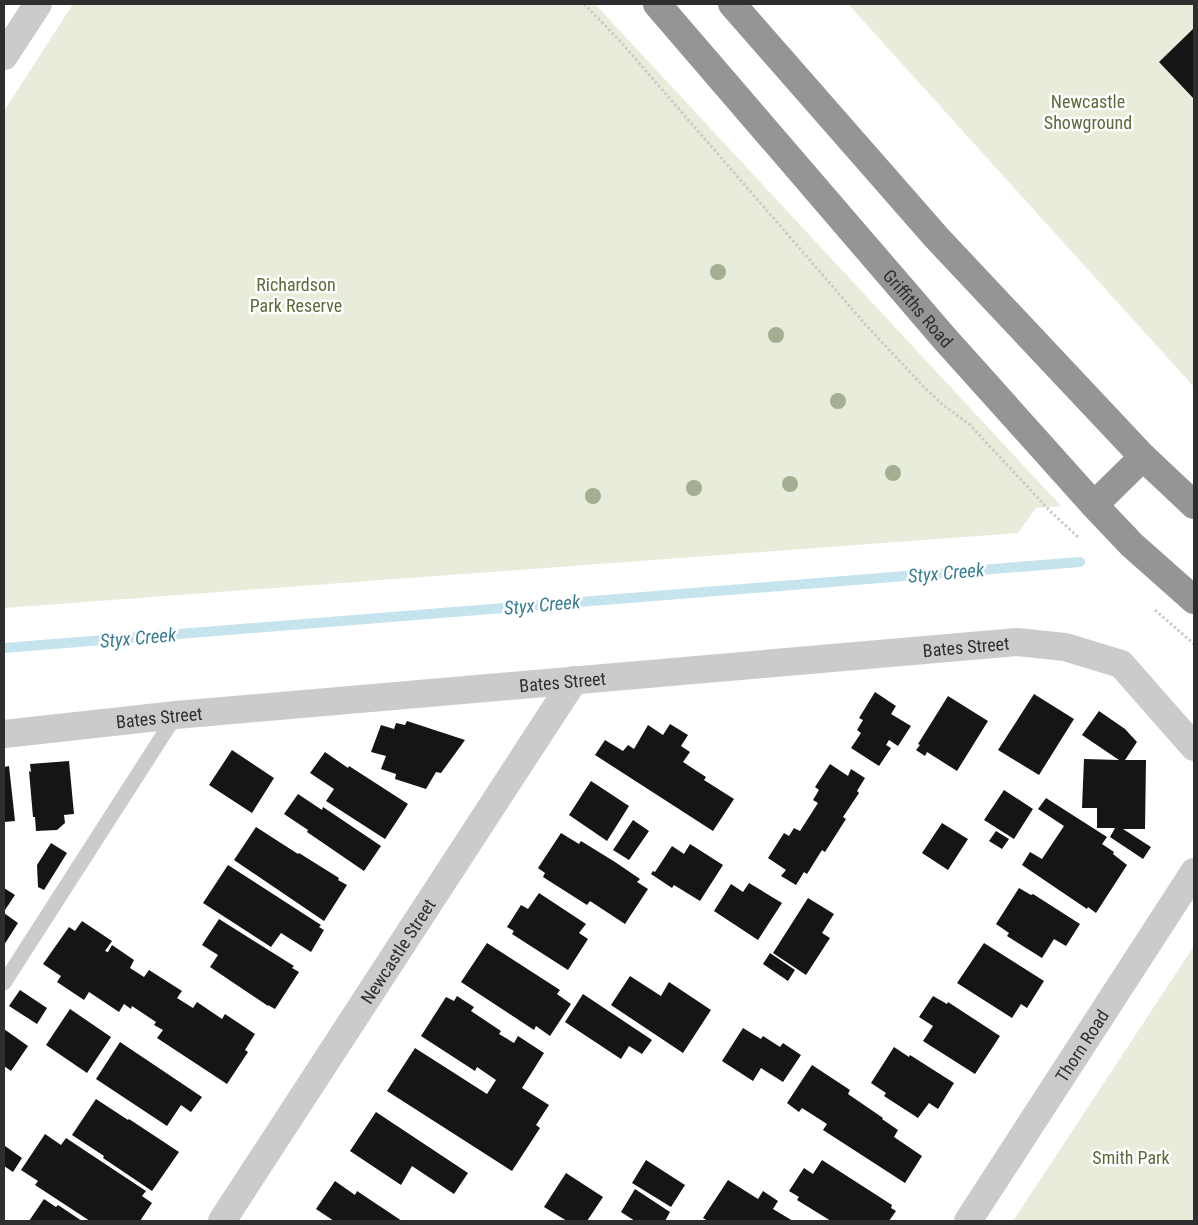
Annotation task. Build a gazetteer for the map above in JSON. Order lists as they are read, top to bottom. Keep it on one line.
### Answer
{"streets":{"highway":["Griffiths Road"],"street":["Bates Street","Newcastle Street","Thorn Road"]},"crossings":[["Bates Street","Newcastle Street"]],"water":["Styx Creek"],"parks":["Newcastle Showground","Richardson Park Reserve","Smith Park"]}
